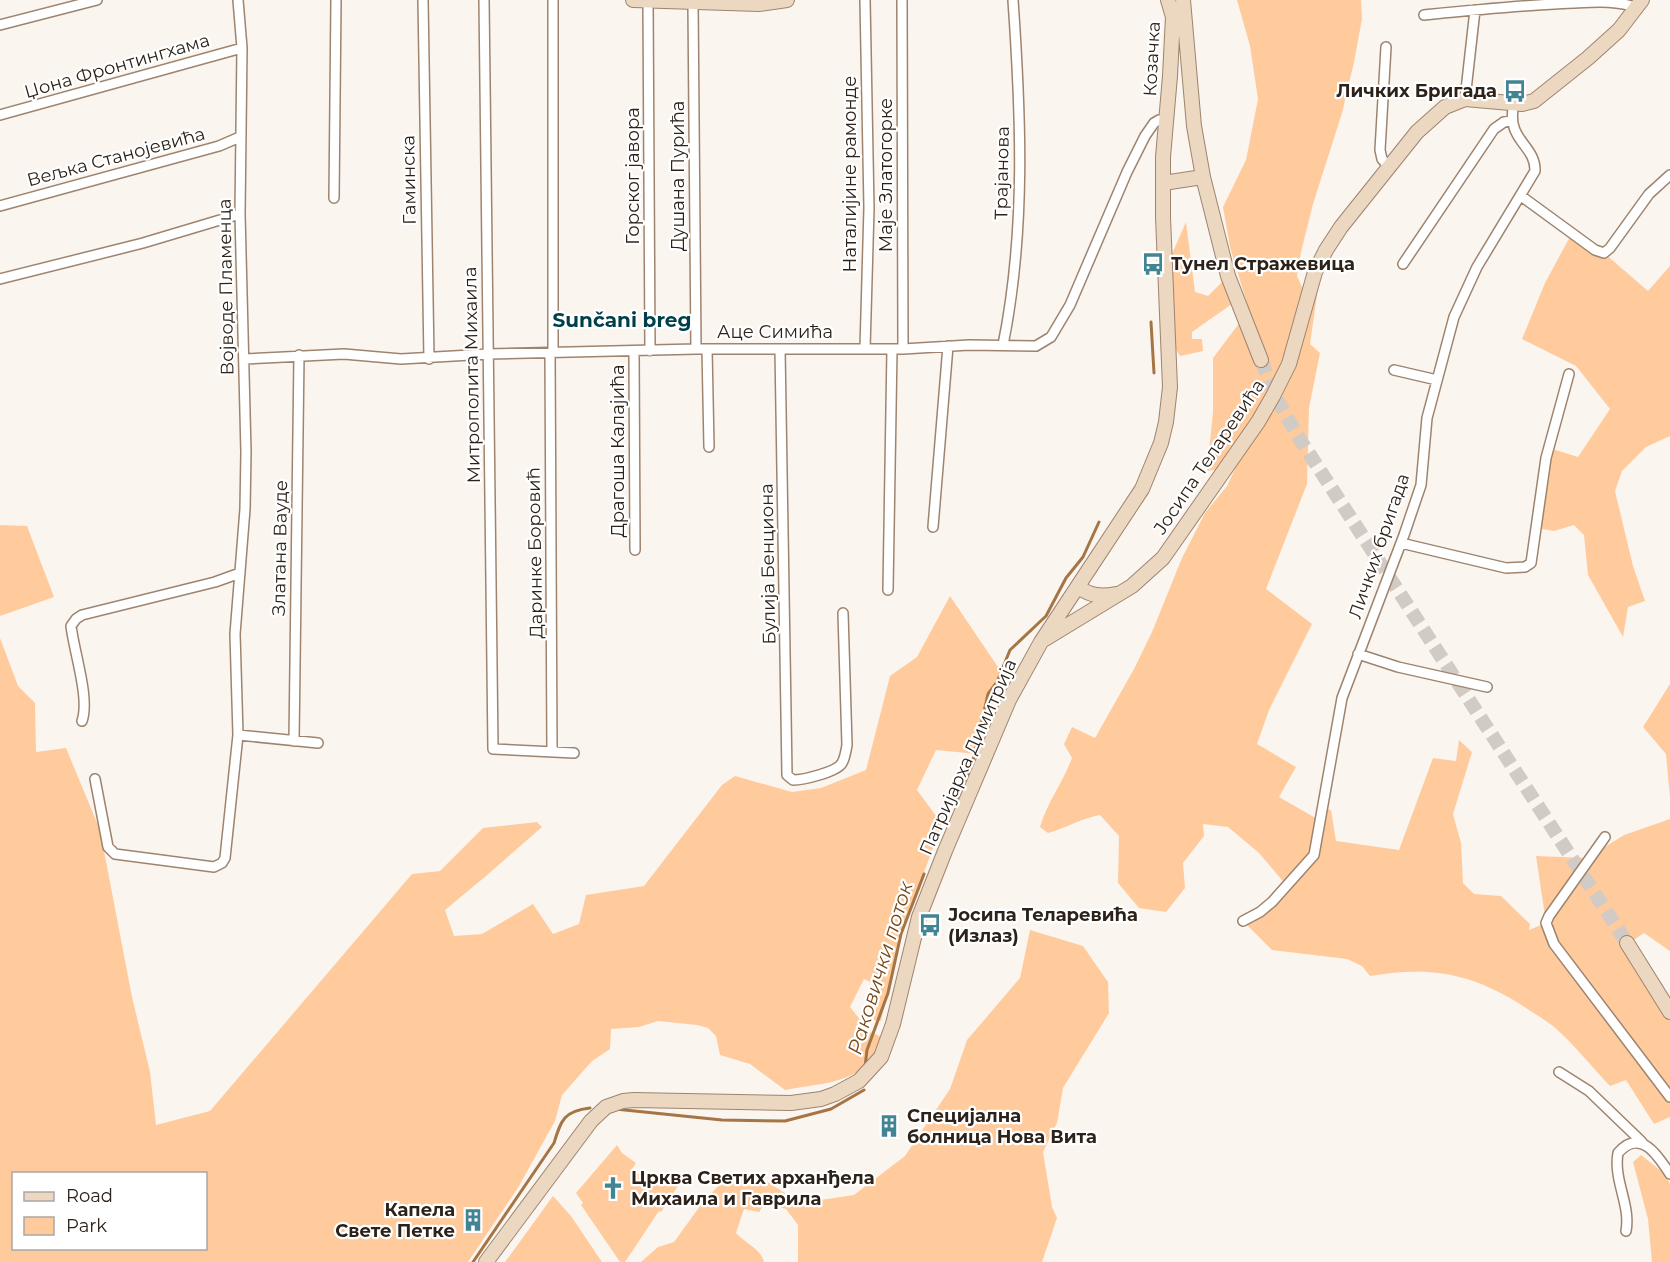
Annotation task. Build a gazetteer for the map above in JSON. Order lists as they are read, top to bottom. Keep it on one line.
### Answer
{"streets":{"main road":["Козачка","Јосипа Теларевића","Патријарха Димитрија"],"street":["Џона Фронтингхама","Вељка Станојевића","Трајанова","Наталијине рамонде","Маје Златогорке","Горског јавора","Душана Пурића","Гаминска","Војводе Пламенца","Аце Симића","Митрополита Михаила","Драгоша Калајића","Личких бригада","Златана Вауде","Даринке Боровић","Булија Бенциона"]},"crossings":[["Козачка","Аце Симића"],["Козачка","Патријарха Димитрија"],["Џона Фронтингхама","Војводе Пламенца"],["Вељка Станојевића","Војводе Пламенца"],["Трајанова","Аце Симића"],["Наталијине рамонде","Аце Симића"],["Маје Златогорке","Аце Симића"],["Горског јавора","Аце Симића"],["Душана Пурића","Аце Симића"],["Гаминска","Аце Симића"],["Војводе Пламенца","Аце Симића"],["Аце Симића","Митрополита Михаила"],["Аце Симића","Драгоша Калајића"],["Аце Симића","Златана Вауде"],["Аце Симића","Даринке Боровић"],["Аце Симића","Булија Бенциона"],["Аце Симића","Патријарха Димитрија"],["Митрополита Михаила","Даринке Боровић"],["Јосипа Теларевића","Патријарха Димитрија"]],"districts":["Sunčani breg"],"water":["Раковички поток"],"places":{"bus stop":["Личких Бригада","Тунел Стражевица","Јосипа Теларевића (Излаз)"],"building":["Специјална болница Нова Вита","Капела Свете Петке"],"church":["Црква Светих арханђела Михаила и Гаврила"]},"legend":["Road","Park"]}
